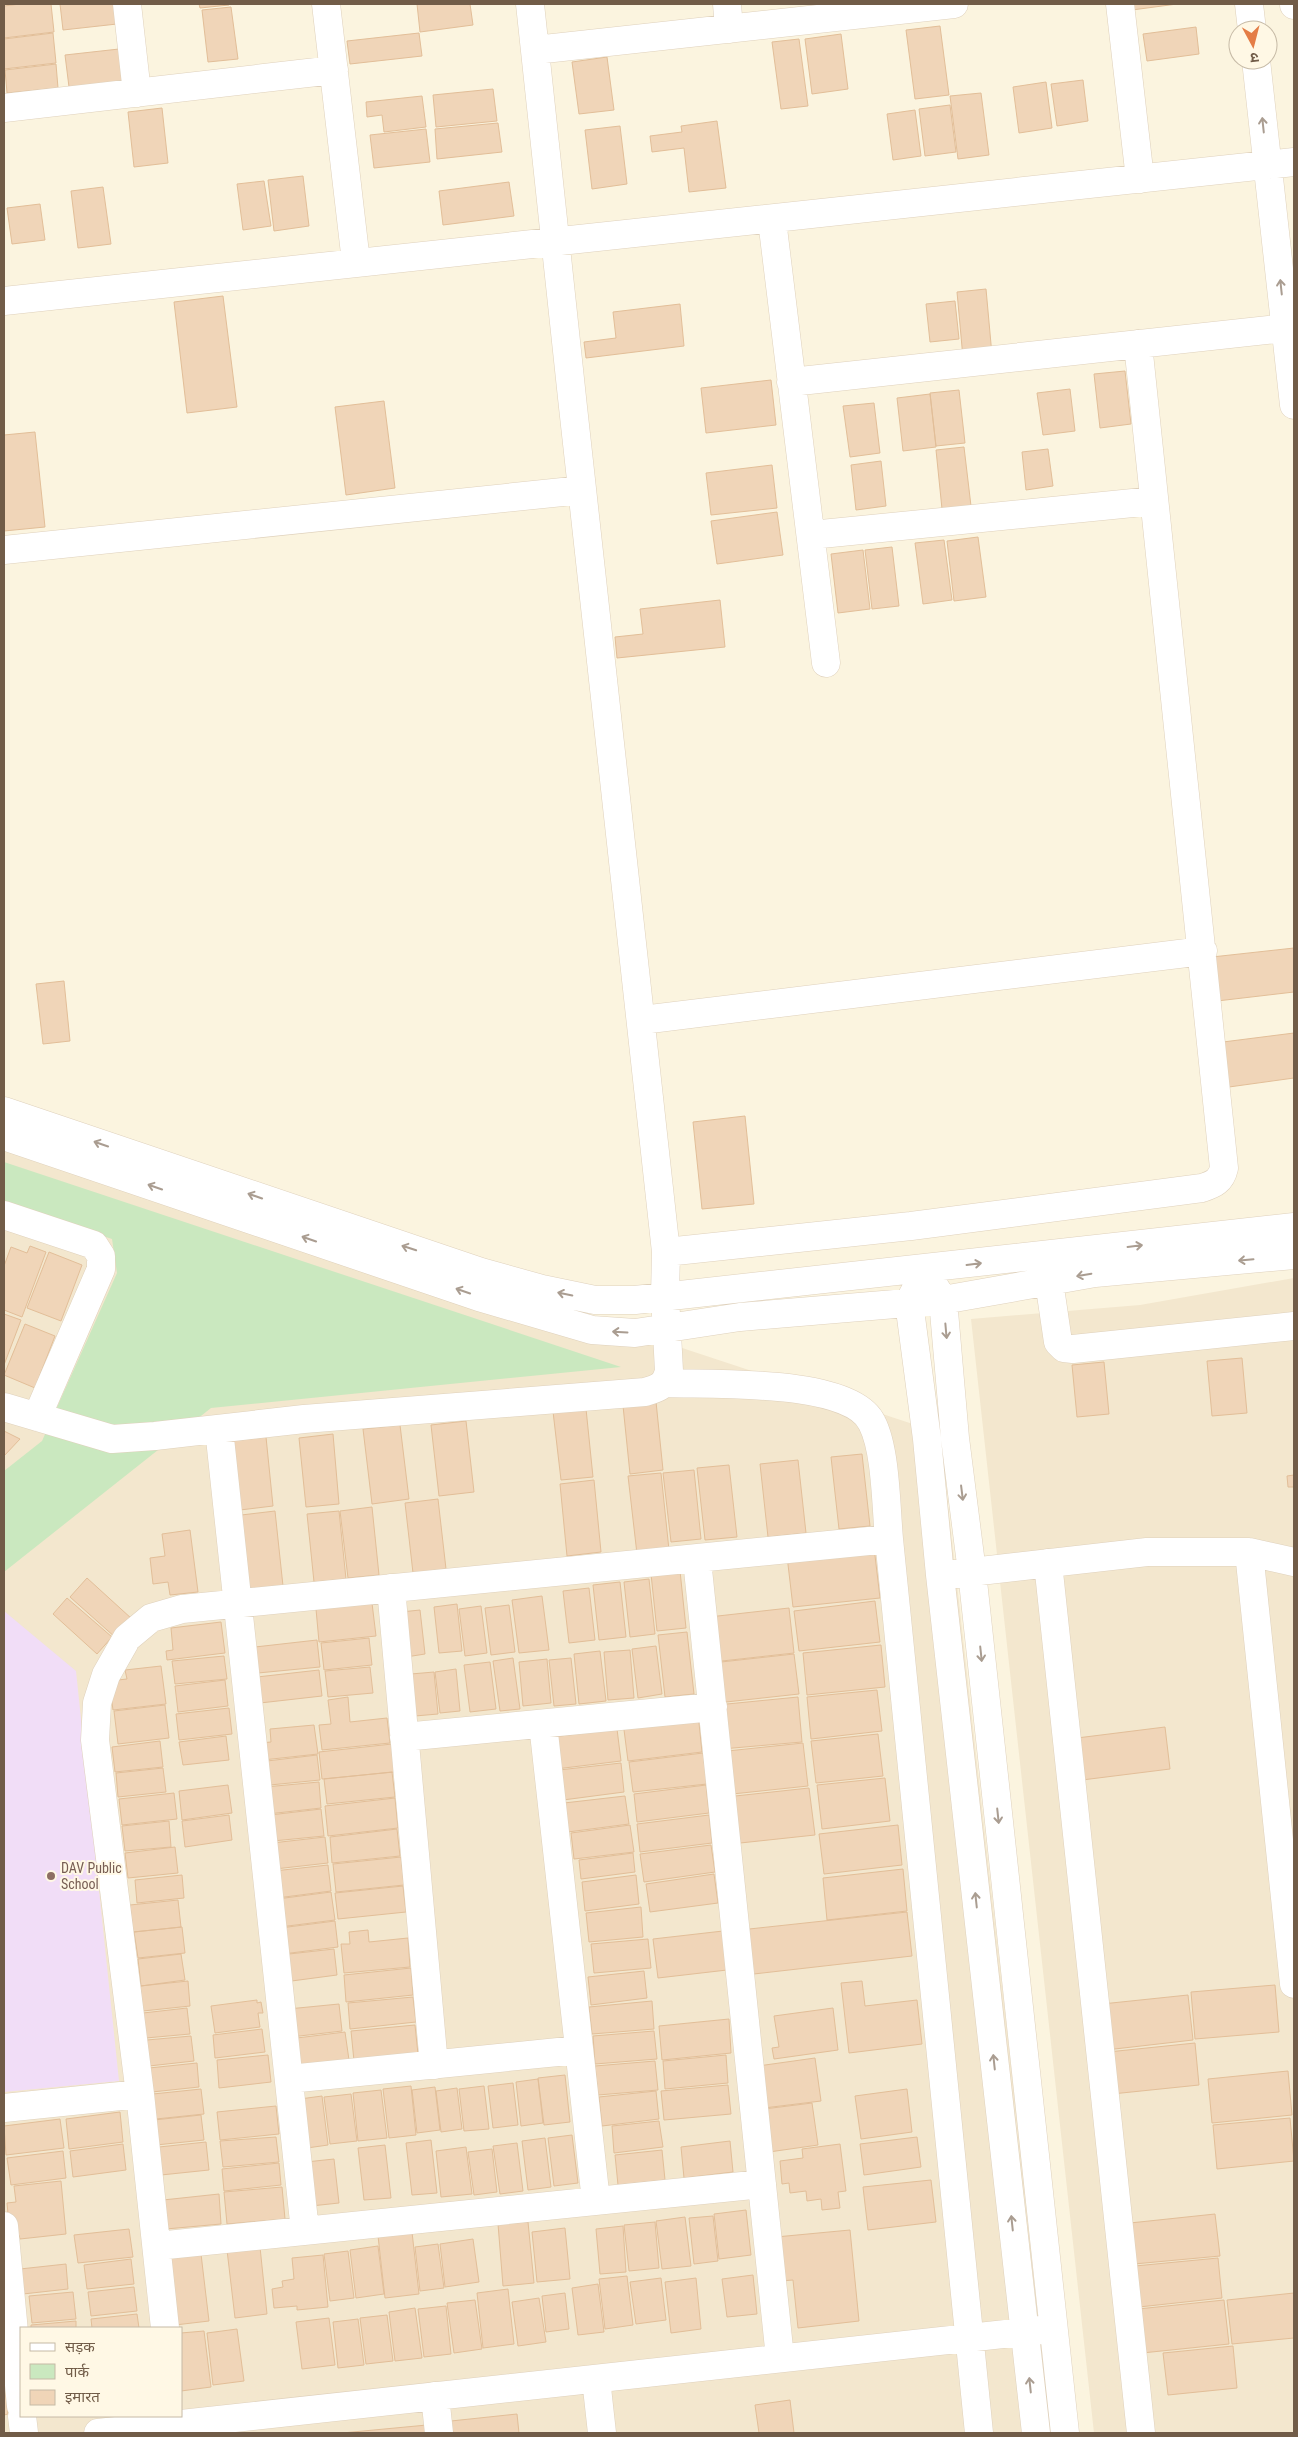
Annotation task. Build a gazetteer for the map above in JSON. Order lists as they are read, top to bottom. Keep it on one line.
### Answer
{"places":["DAV Public School"],"legend":["सड़क","पार्क","इमारत"],"north":"bottom"}
